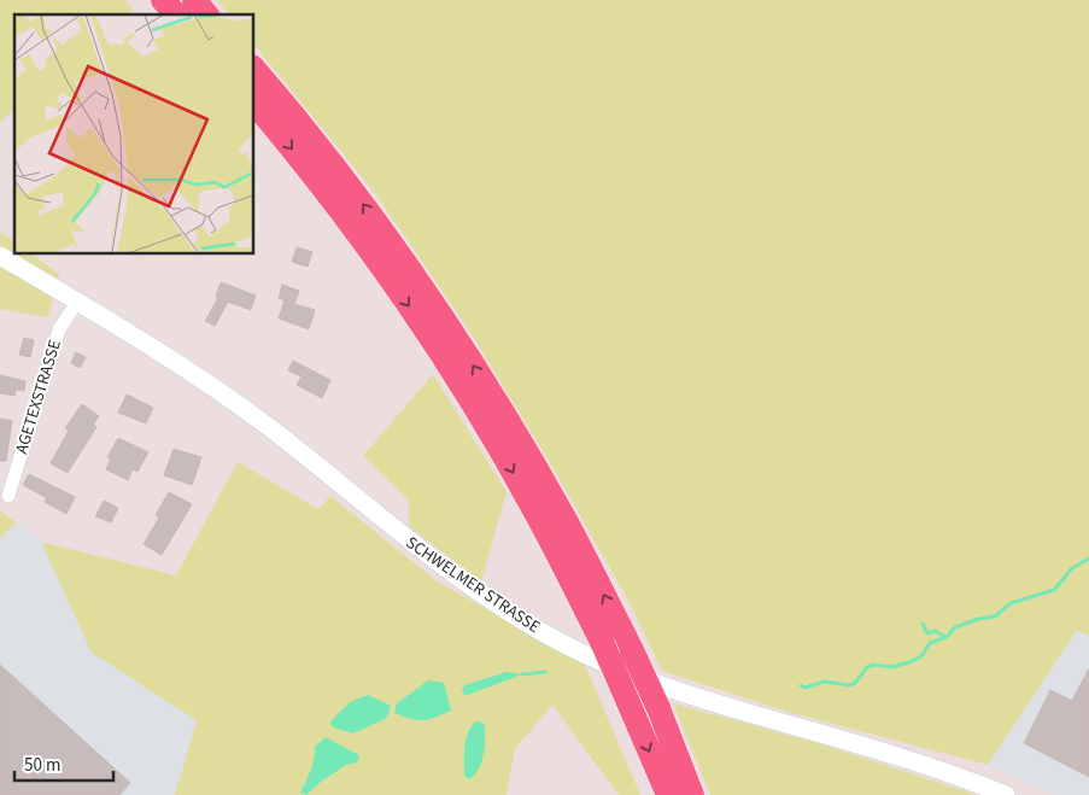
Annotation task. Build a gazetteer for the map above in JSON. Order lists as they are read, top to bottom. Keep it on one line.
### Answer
{"streets":{"main road":["SCHWELMER STRASSE"],"street":["AGETEXSTRASSE"]},"crossings":[["AGETEXSTRASSE","SCHWELMER STRASSE"]],"scale_bar":"50 m"}
